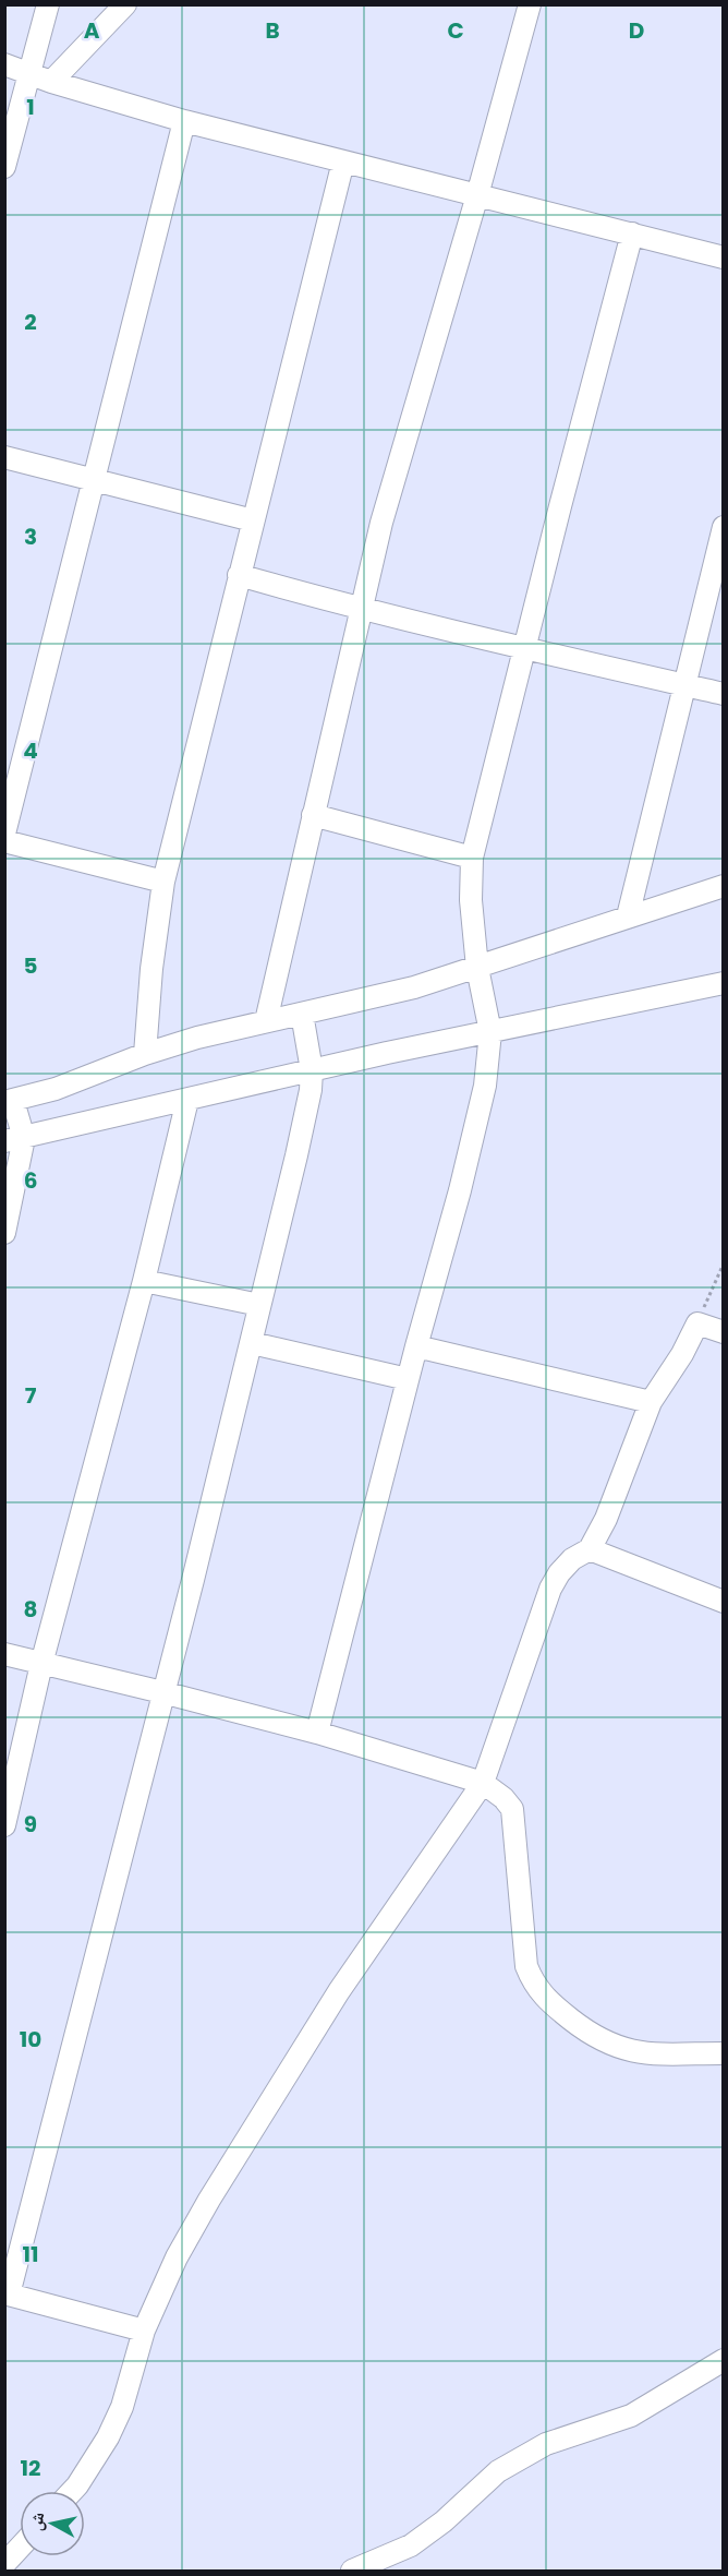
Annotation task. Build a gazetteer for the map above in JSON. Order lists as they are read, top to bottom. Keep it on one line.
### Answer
{"north":"left","grid":{"columns":["A","B","C","D"],"rows":["1","2","3","4","5","6","7","8","9","10","11","12"]}}
